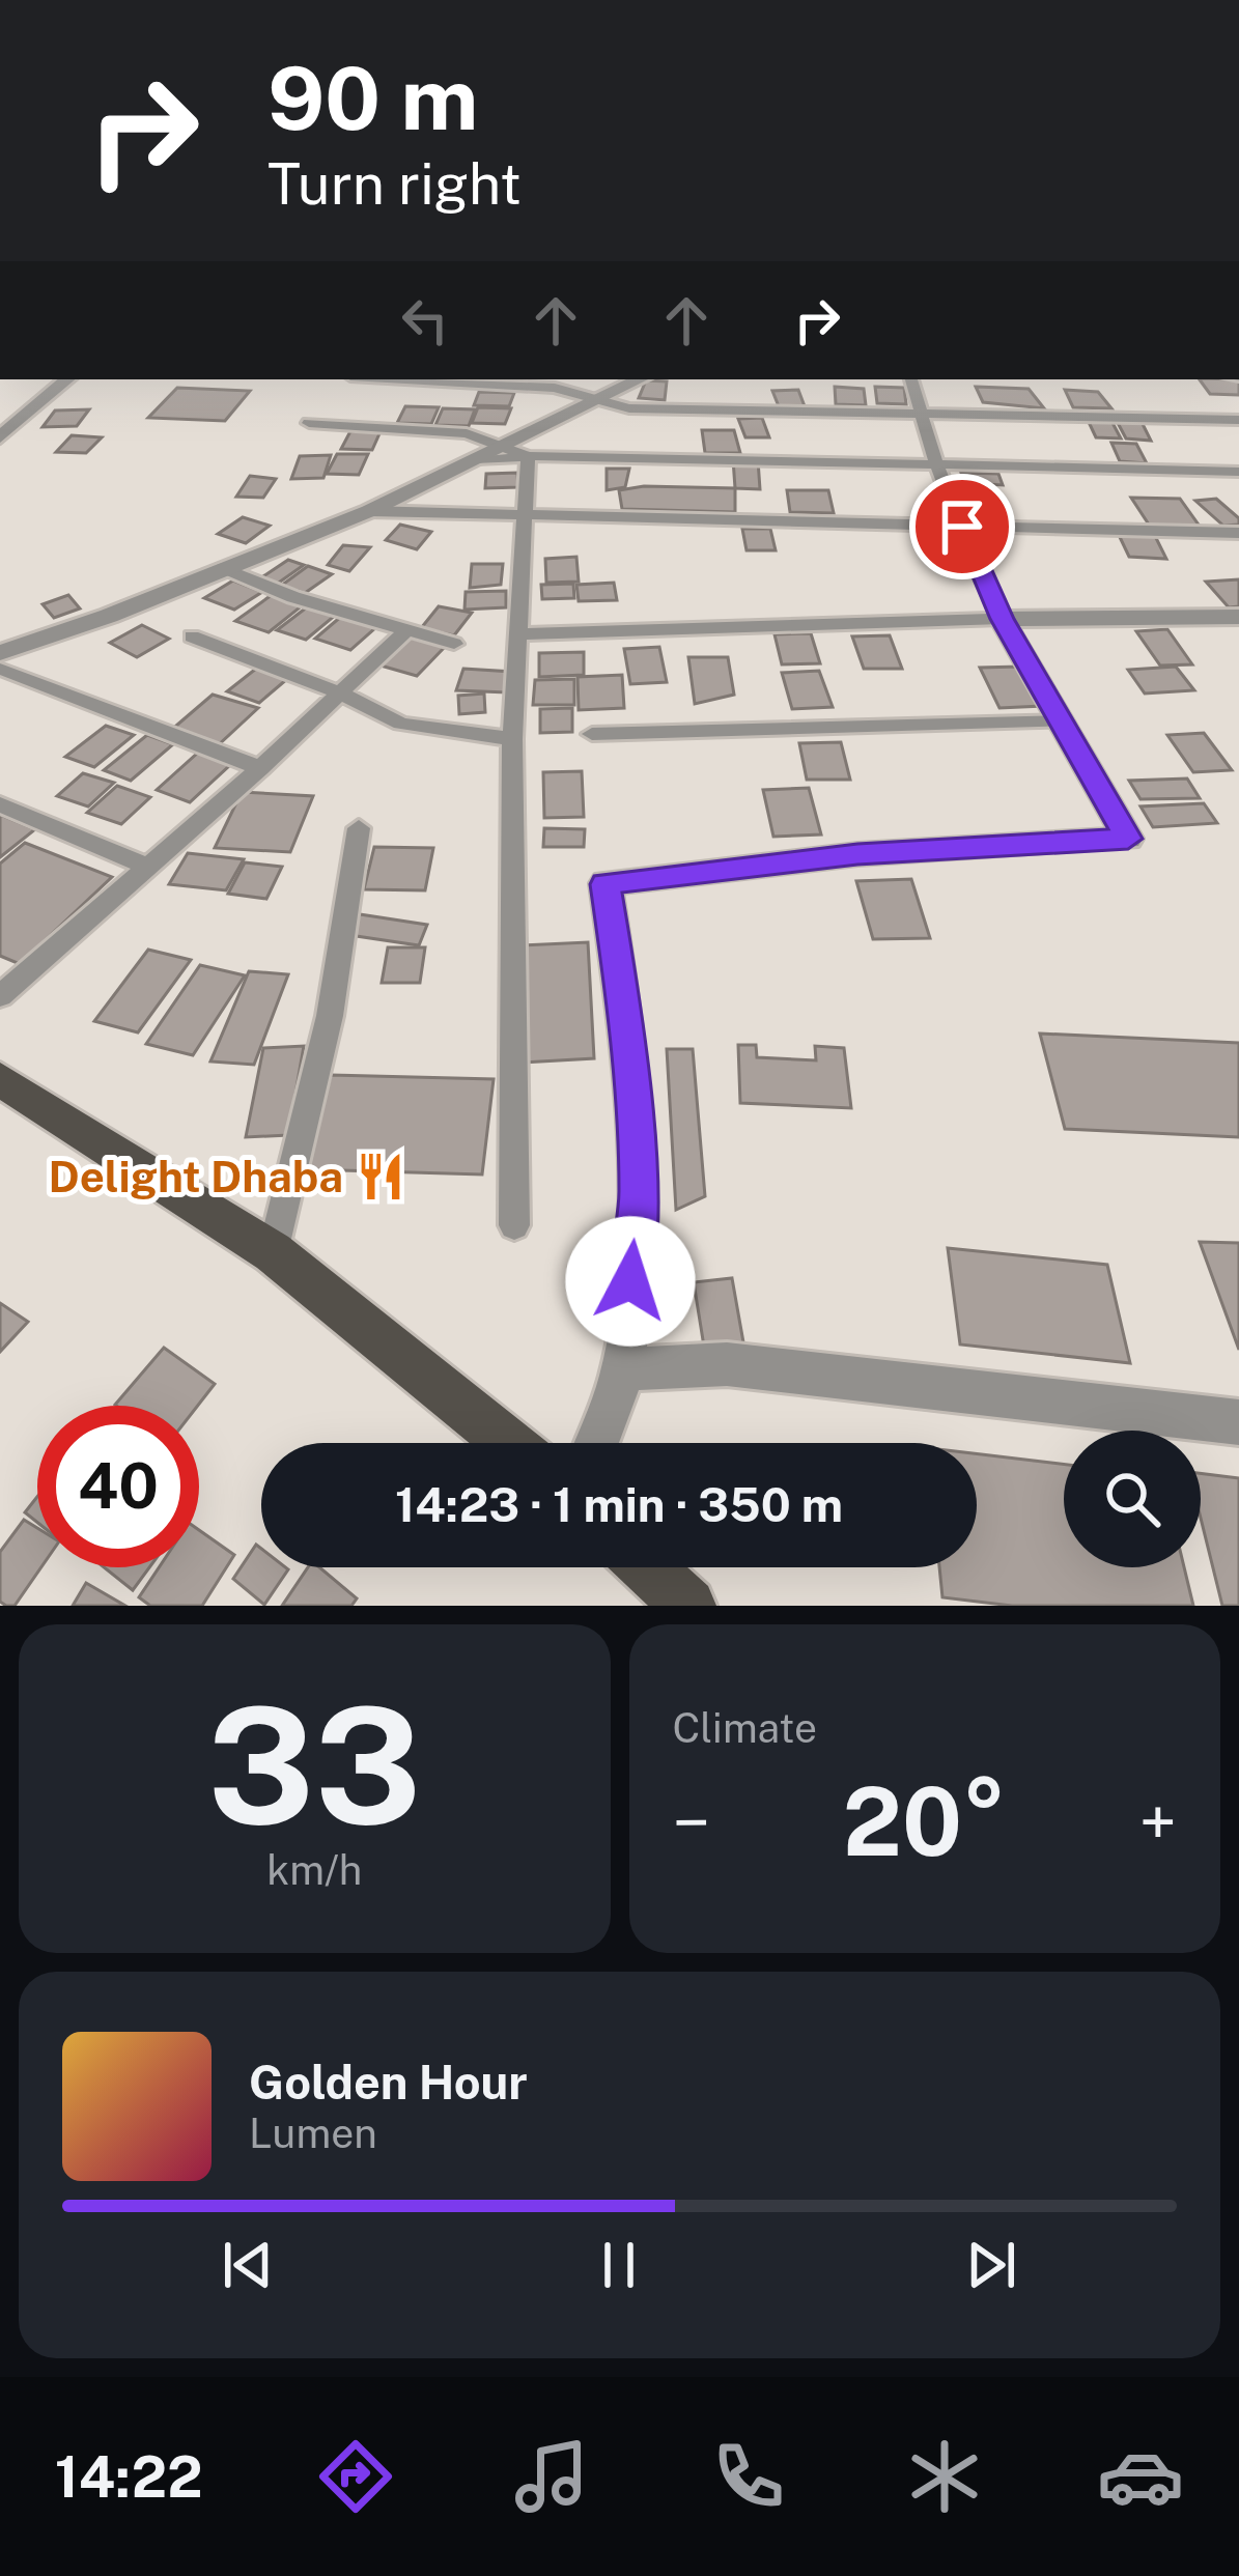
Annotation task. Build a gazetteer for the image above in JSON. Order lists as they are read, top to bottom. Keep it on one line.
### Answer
{"places":{"restaurant":["Delight Dhaba"]},"page":{"turn":["90 m","Turn right"],"limit":"40","trip":"14:23 · 1 min · 350 m","tile":[["33","km/h"],"Climate"],"heat":["−","20°","+"],"song":["Golden Hour","Lumen"],"tabs":"14:22"}}
